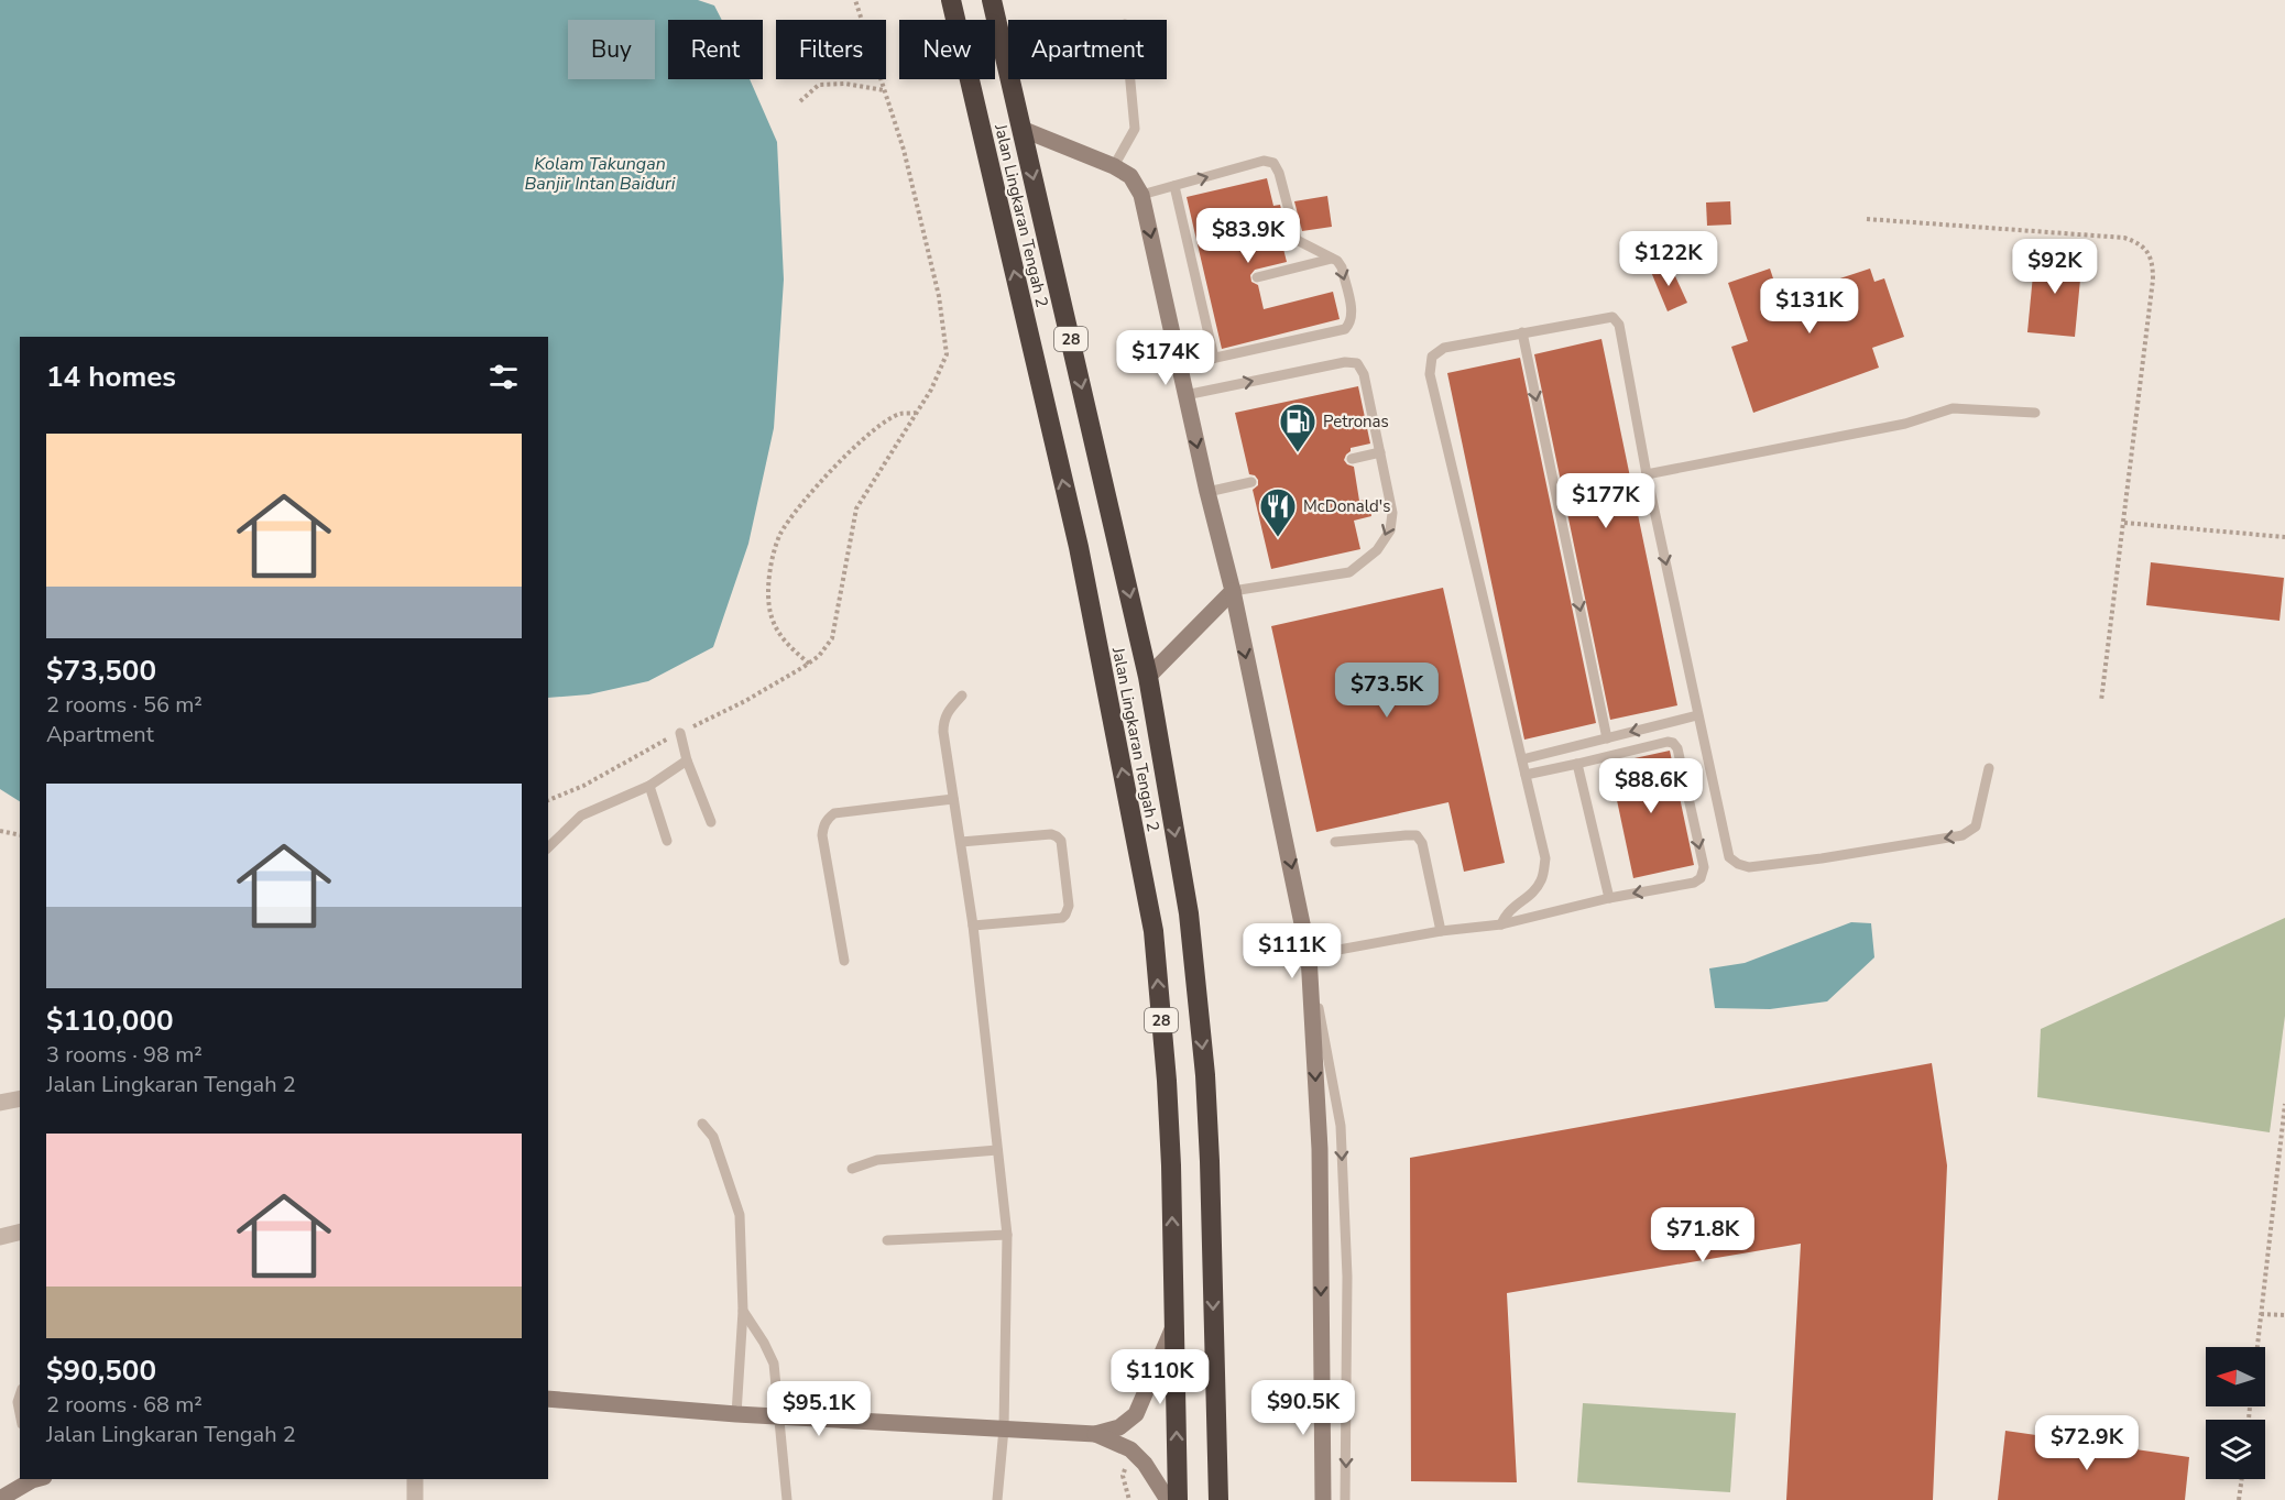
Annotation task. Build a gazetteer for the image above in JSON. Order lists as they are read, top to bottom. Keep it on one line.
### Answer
{"streets":{"highway":["Jalan Lingkaran Tengah 2","28"]},"water":["Kolam Takungan Banjir Intan Baiduri"],"places":{"fuel station":["Petronas"],"restaurant":["McDonald's"]},"north":"left","page":{"chip":["Buy","Rent","Filters","New","Apartment"],"price":["$83.9K","$122K","$92K","$131K","$174K","$177K","$73.5K","$88.6K","$111K","$71.8K","$110K","$90.5K","$95.1K","$72.9K"],"heading":"14 homes","list":[{"name":"$73,500","note":"2 rooms · 56 m² · Apartment"},{"name":"$110,000","note":"3 rooms · 98 m² · Jalan Lingkaran Tengah 2"},{"name":"$90,500","note":"2 rooms · 68 m² · Jalan Lingkaran Tengah 2"}]}}
